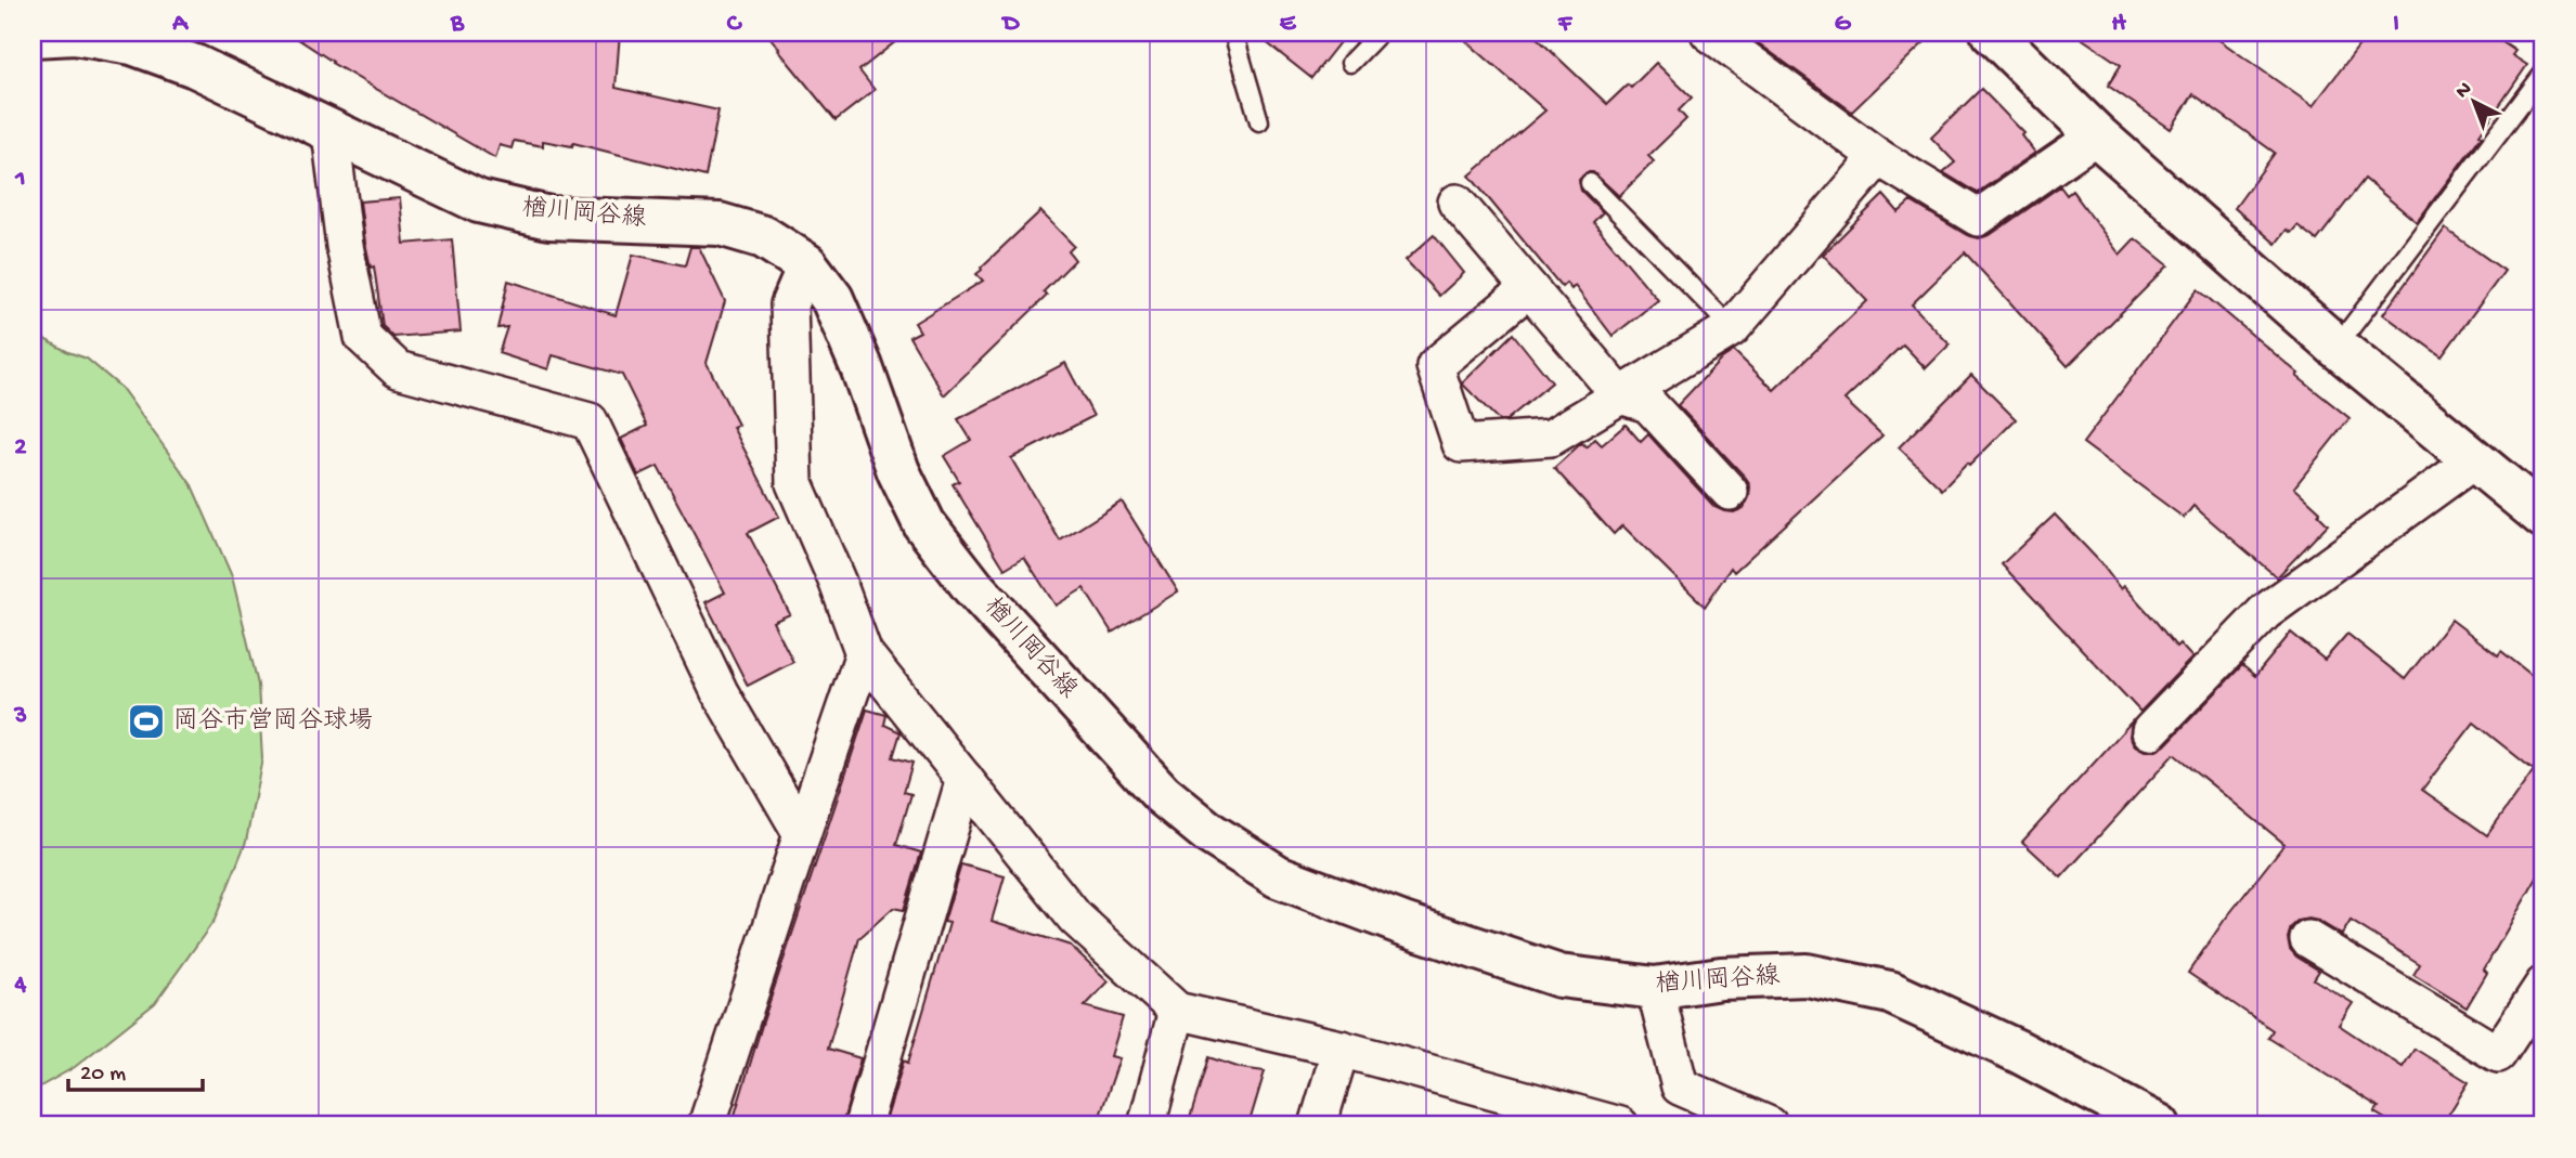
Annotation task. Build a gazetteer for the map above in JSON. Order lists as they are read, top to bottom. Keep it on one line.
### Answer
{"streets":{"main road":["楢川岡谷線"]},"places":{"sports":["岡谷市営岡谷球場"]},"scale_bar":"20 m","north":"top left","grid":{"columns":["A","B","C","D","E","F","G","H","I"],"rows":["1","2","3","4"]}}
